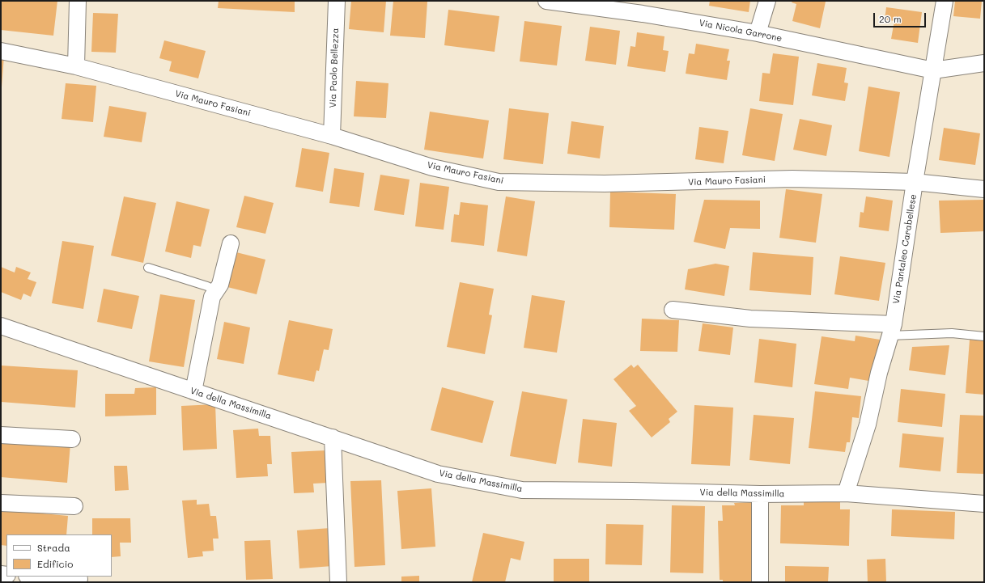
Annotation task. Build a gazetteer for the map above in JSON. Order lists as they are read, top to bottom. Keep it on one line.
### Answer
{"streets":{"street":["Via Nicola Garrone","Via Paolo Bellezza","Via Mauro Fasiani","Via Pantaleo Carabellese","Via della Massimilla"]},"crossings":[["Via Nicola Garrone","Via Pantaleo Carabellese"],["Via Paolo Bellezza","Via Mauro Fasiani"],["Via Mauro Fasiani","Via Pantaleo Carabellese"],["Via Pantaleo Carabellese","Via della Massimilla"]],"legend":["Strada","Edificio"],"scale_bar":"20 m"}
